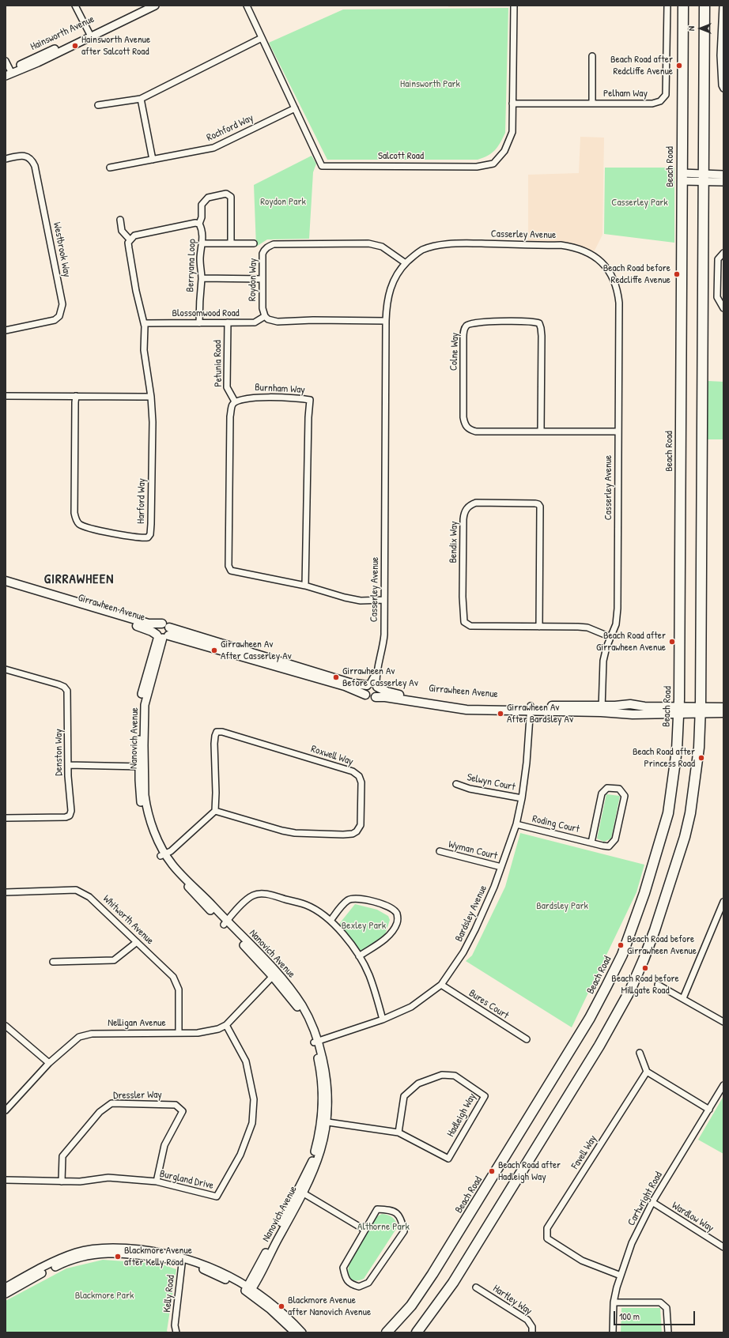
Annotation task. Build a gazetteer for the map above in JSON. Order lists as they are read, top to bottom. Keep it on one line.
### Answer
{"streets":{"main road":["Beach Road","Girrawheen Avenue"],"street":["Hainsworth Avenue","Pelham Way","Rochford Way","Salcott Road","Casserley Avenue","Westbrook Way","Berryana Loop","Roydon Way","Blossomwood Road","Colne Way","Petunia Road","Burnham Way","Harford Way","Bendix Way","Nanovich Avenue","Denston Way","Roxwell Way","Selwyn Court","Roding Court","Wyman Court","Bardsley Avenue","Whitworth Avenue","Bures Court","Nelligan Avenue","Dressler Way","Hadleigh Way","Favell Way","Burgland Drive","Cartwright Road","Wardlow Way","Kelly Road","Hartley Way"]},"crossings":[["Pelham Way","Salcott Road"],["Rochford Way","Salcott Road"],["Beach Road","Girrawheen Avenue"],["Casserley Avenue","Roydon Way"],["Casserley Avenue","Colne Way"],["Casserley Avenue","Bendix Way"],["Casserley Avenue","Girrawheen Avenue"],["Berryana Loop","Blossomwood Road"],["Roydon Way","Blossomwood Road"],["Blossomwood Road","Petunia Road"],["Petunia Road","Burnham Way"],["Girrawheen Avenue","Nanovich Avenue"],["Girrawheen Avenue","Bardsley Avenue"],["Nanovich Avenue","Bardsley Avenue"],["Nanovich Avenue","Nelligan Avenue"],["Nanovich Avenue","Hadleigh Way"],["Selwyn Court","Bardsley Avenue"],["Roding Court","Bardsley Avenue"],["Wyman Court","Bardsley Avenue"],["Bardsley Avenue","Bures Court"],["Whitworth Avenue","Nelligan Avenue"],["Nelligan Avenue","Burgland Drive"],["Dressler Way","Burgland Drive"],["Favell Way","Cartwright Road"],["Cartwright Road","Wardlow Way"]],"districts":["GIRRAWHEEN"],"parks":["Hainsworth Park","Roydon Park","Casserley Park","Bardsley Park","Bexley Park","Althorne Park","Blackmore Park"],"places":["Hainsworth Avenue after Salcott Road","Beach Road after Redcliffe Avenue","Beach Road before Redcliffe Avenue","Beach Road after Girrawheen Avenue","Girrawheen Av After Casserley Av","Girrawheen Av Before Casserley Av","Girrawheen Av After Bardsley Av","Beach Road after Princess Road","Beach Road before Girrawheen Avenue","Beach Road before Millgate Road","Beach Road after Hadleigh Way","Blackmore Avenue after Kelly Road","Blackmore Avenue after Nanovich Avenue"],"scale_bar":"100 m","north":"left"}
